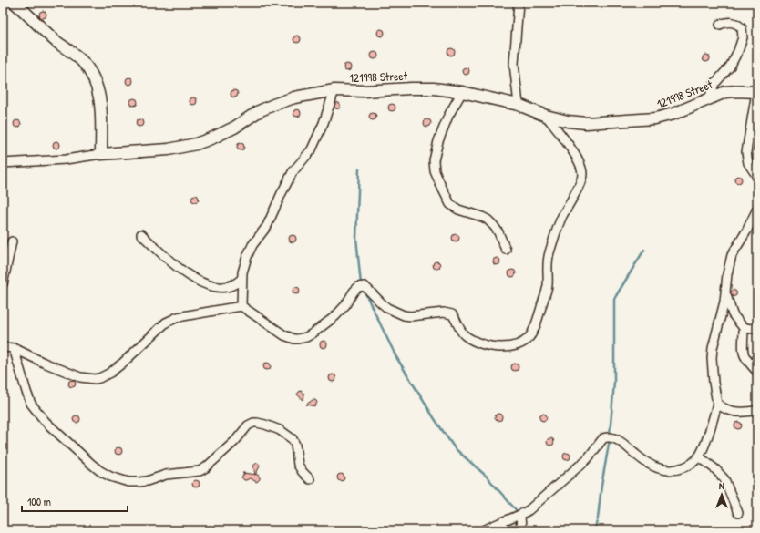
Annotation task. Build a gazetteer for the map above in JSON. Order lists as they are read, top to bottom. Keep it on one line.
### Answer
{"streets":{"street":["121998 Street"]},"scale_bar":"100 m","north":"top"}
